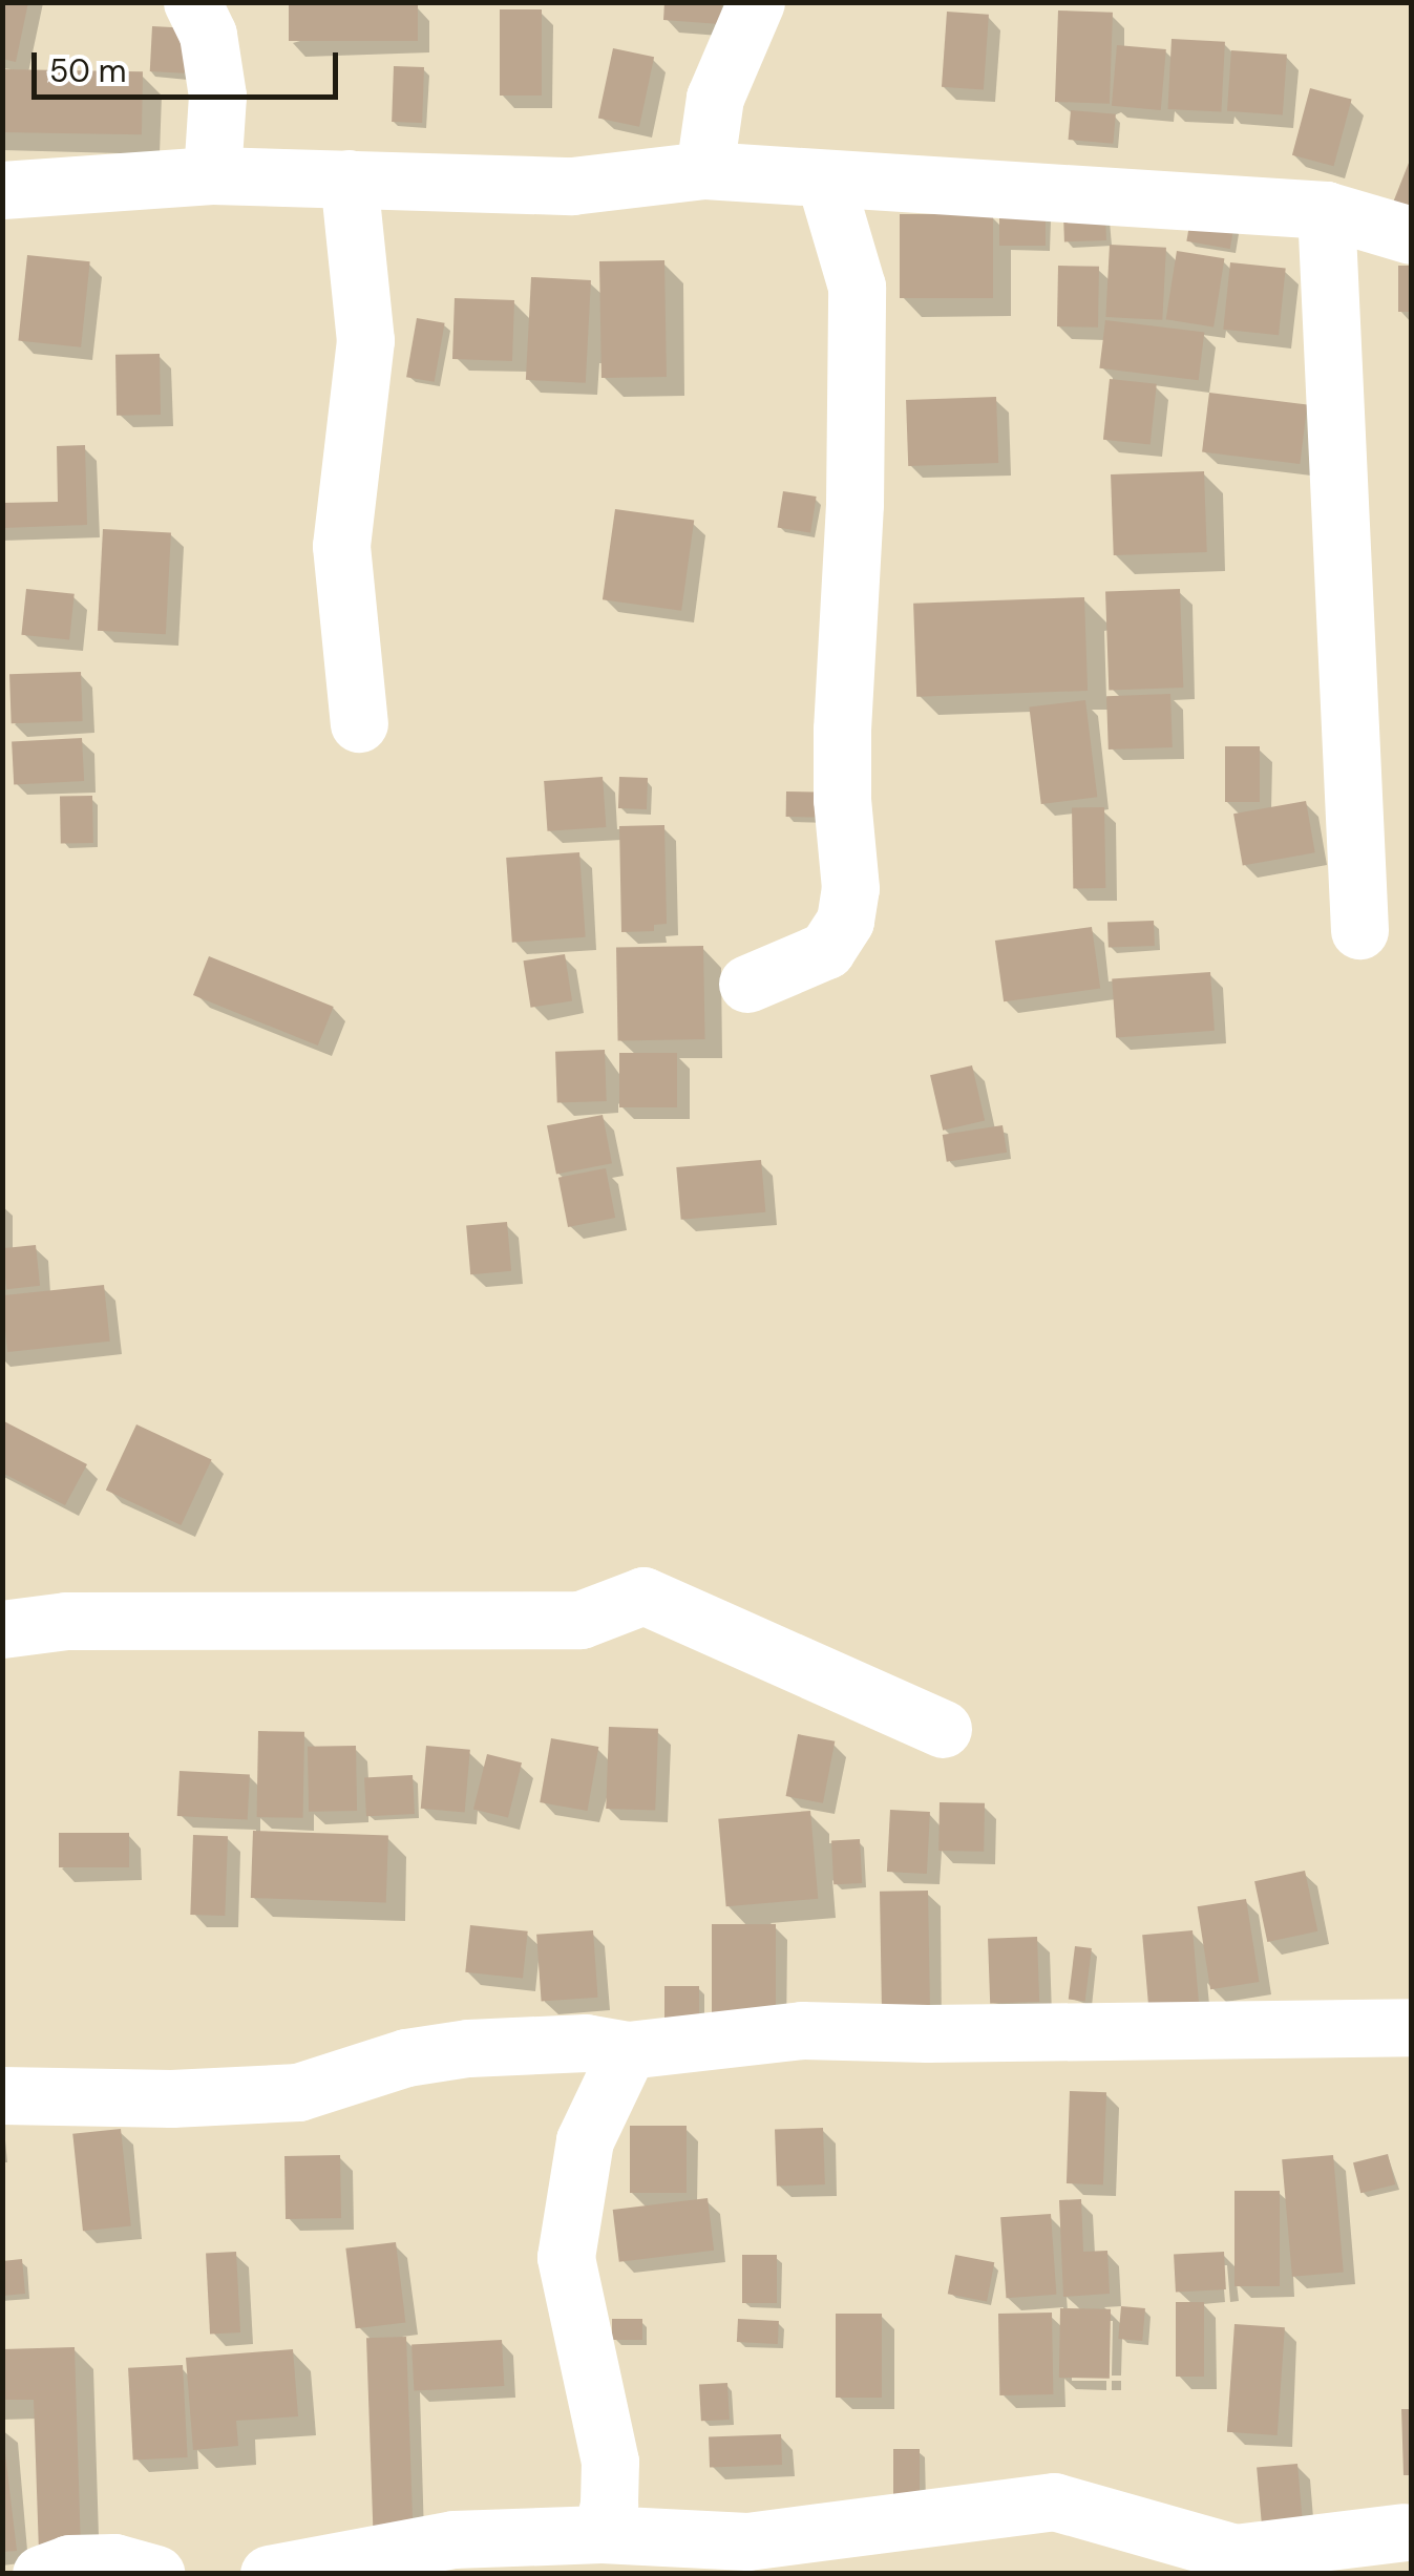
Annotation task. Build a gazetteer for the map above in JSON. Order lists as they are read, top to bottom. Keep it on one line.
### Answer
{"scale_bar":"50 m"}
